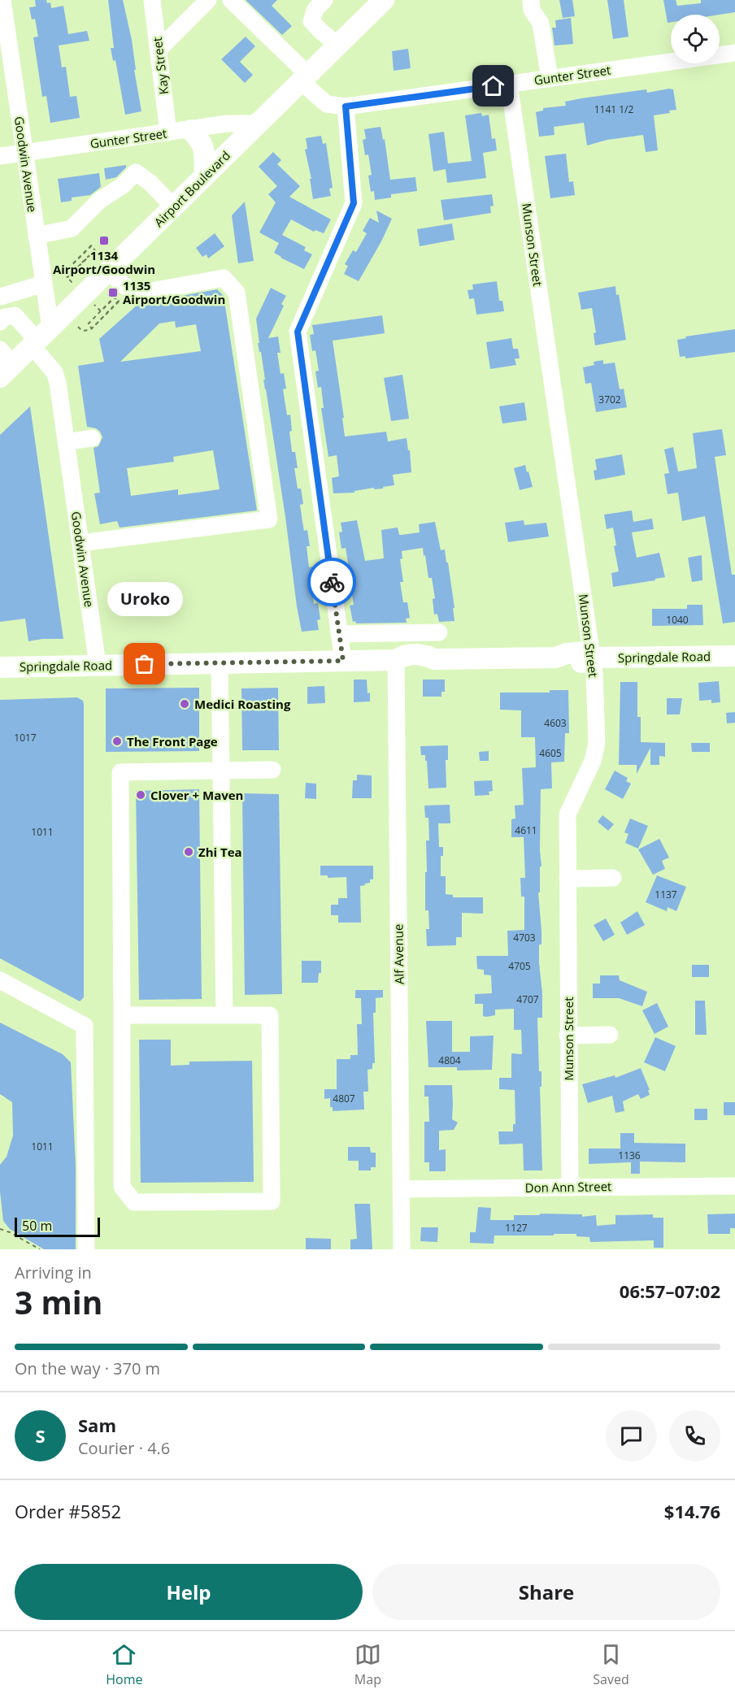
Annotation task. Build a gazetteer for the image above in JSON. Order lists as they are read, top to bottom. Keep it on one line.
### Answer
{"streets":{"main road":["Airport Boulevard","Springdale Road"],"street":["Kay Street","Gunter Street","Goodwin Avenue","Munson Street","Alf Avenue","Don Ann Street"]},"crossings":[["Kay Street","Gunter Street"],["Gunter Street","Goodwin Avenue"],["Gunter Street","Airport Boulevard"],["Gunter Street","Munson Street"],["Goodwin Avenue","Airport Boulevard"],["Goodwin Avenue","Springdale Road"],["Munson Street","Springdale Road"],["Munson Street","Don Ann Street"],["Springdale Road","Alf Avenue"],["Alf Avenue","Don Ann Street"]],"places":{"transit":["1134 Airport/Goodwin","1135 Airport/Goodwin"],"other":["Uroko","Medici Roasting","The Front Page","Clover + Maven","Zhi Tea"]},"house_numbers":["1141 1/2","3702","1040","4603","1017","4605","4611","1011","1137","4703","4705","4707","4804","4807","1011","1136","1127"],"scale_bar":"50 m","page":{"bubble":"Uroko","scale":"50 m","heading":["3 min","Arriving in","06:57–07:02"],"panel":["Sam","Courier · 4.6","Order #5852","$14.76"],"bar":"On the way · 370 m","round":"S","buttons":["Help","Share"],"tabs":["Home","Map","Saved"]}}
